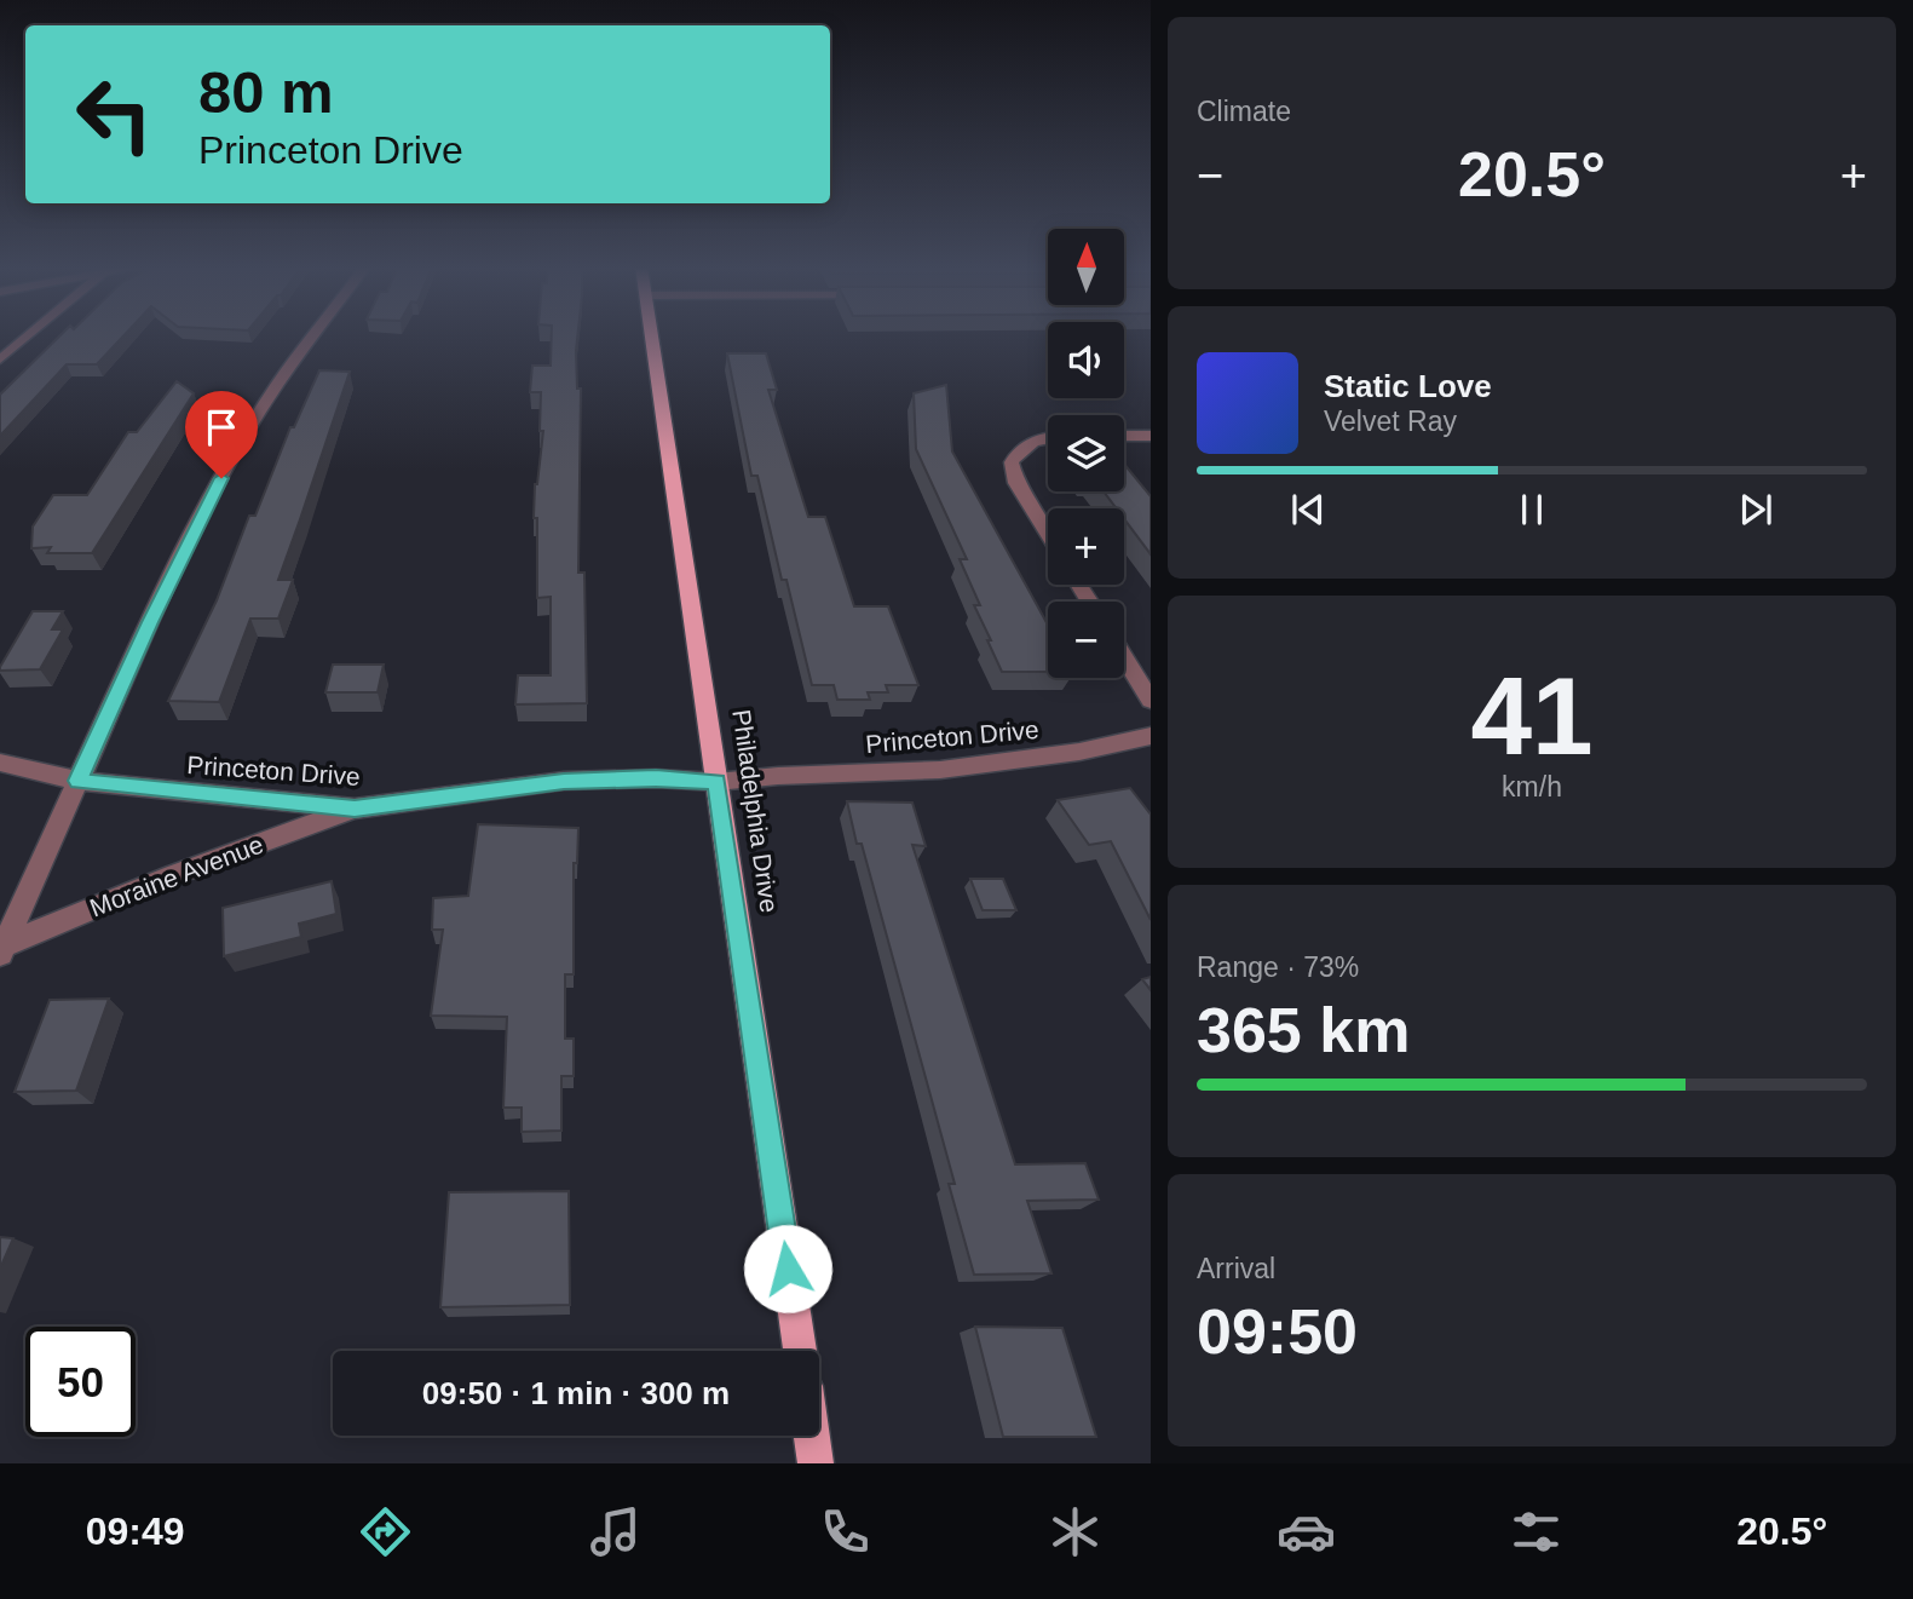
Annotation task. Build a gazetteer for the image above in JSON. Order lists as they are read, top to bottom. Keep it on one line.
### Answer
{"streets":{"main road":["Philadelphia Drive"],"street":["Princeton Drive","Moraine Avenue"]},"crossings":[["Princeton Drive","Philadelphia Drive"],["Princeton Drive","Moraine Avenue"]],"north":"top","page":{"tile":["Climate",["41","km/h"],["Range · 73%","365 km"],["Arrival","09:50"]],"turn":["80 m","Princeton Drive"],"heat":["−","20.5°","+"],"map_buttons":["+","−"],"song":["Static Love","Velvet Ray"],"limit":"50","trip":"09:50 · 1 min · 300 m","tabs":["09:49","20.5°"]}}
